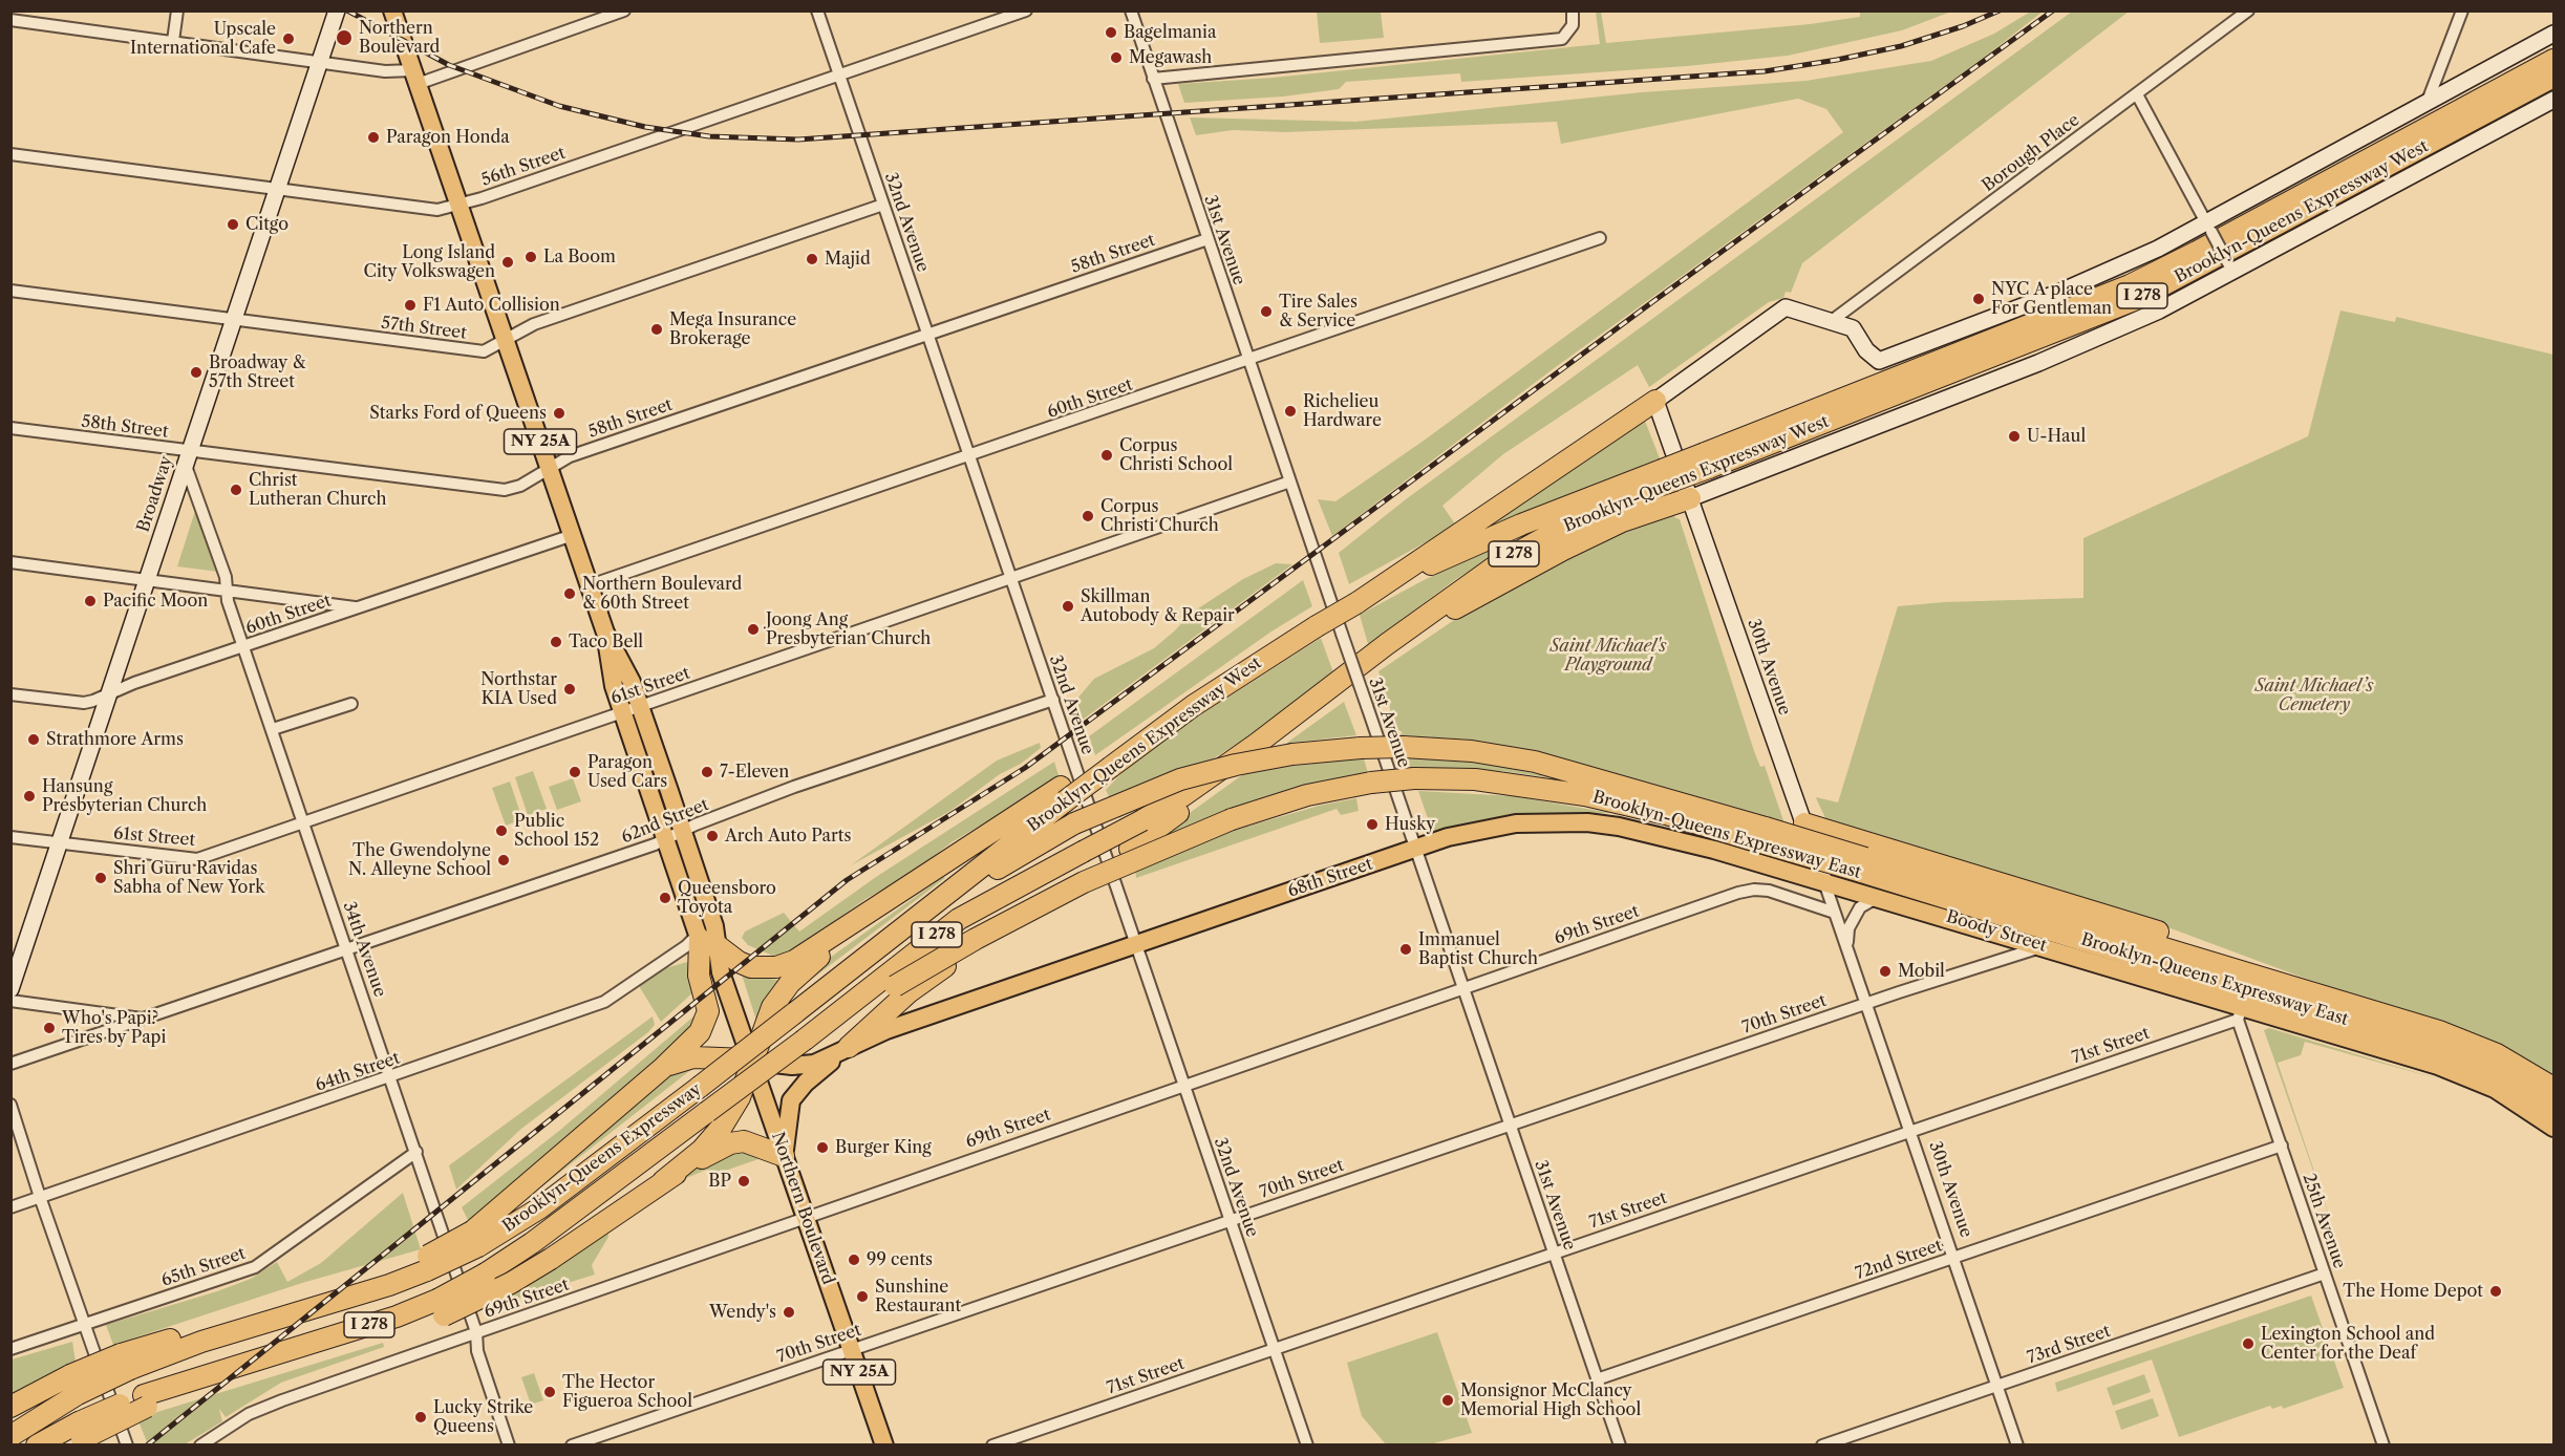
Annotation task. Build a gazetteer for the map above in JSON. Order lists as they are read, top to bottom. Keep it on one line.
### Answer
{"streets":{"highway":["Brooklyn-Queens Expressway West","I 278","Brooklyn-Queens Expressway East","Brooklyn-Queens Expressway"],"main road":["NY 25A","68th Street","Boody Street","Northern Boulevard"],"street":["Borough Place","56th Street","32nd Avenue","31st Avenue","58th Street","57th Street","60th Street","Broadway","30th Avenue","61st Street","62nd Street","69th Street","34th Avenue","70th Street","71st Street","64th Street","25th Avenue","72nd Street","65th Street","73rd Street"]},"crossings":[["Borough Place","Brooklyn-Queens Expressway West"],["56th Street","32nd Avenue"],["56th Street","Broadway"],["56th Street","Northern Boulevard"],["Brooklyn-Queens Expressway West","30th Avenue"],["Brooklyn-Queens Expressway West","Brooklyn-Queens Expressway East"],["Brooklyn-Queens Expressway West","Brooklyn-Queens Expressway"],["32nd Avenue","58th Street"],["32nd Avenue","57th Street"],["32nd Avenue","60th Street"],["32nd Avenue","61st Street"],["32nd Avenue","62nd Street"],["32nd Avenue","68th Street"],["32nd Avenue","69th Street"],["32nd Avenue","70th Street"],["32nd Avenue","71st Street"],["31st Avenue","58th Street"],["31st Avenue","60th Street"],["31st Avenue","61st Street"],["31st Avenue","68th Street"],["31st Avenue","69th Street"],["31st Avenue","70th Street"],["31st Avenue","71st Street"],["31st Avenue","72nd Street"],["58th Street","Broadway"],["58th Street","34th Avenue"],["58th Street","Northern Boulevard"],["I 278","Brooklyn-Queens Expressway"],["57th Street","Broadway"],["57th Street","Northern Boulevard"],["60th Street","Broadway"],["60th Street","34th Avenue"],["60th Street","Northern Boulevard"],["Broadway","61st Street"],["Broadway","34th Avenue"],["30th Avenue","68th Street"],["30th Avenue","69th Street"],["30th Avenue","Boody Street"],["30th Avenue","70th Street"],["30th Avenue","71st Street"],["30th Avenue","72nd Street"],["30th Avenue","73rd Street"],["61st Street","34th Avenue"],["61st Street","Northern Boulevard"],["62nd Street","34th Avenue"],["62nd Street","Northern Boulevard"],["Brooklyn-Queens Expressway East","Brooklyn-Queens Expressway"],["68th Street","Boody Street"],["68th Street","Northern Boulevard"],["69th Street","34th Avenue"],["69th Street","Northern Boulevard"],["Boody Street","70th Street"],["Boody Street","71st Street"],["Boody Street","25th Avenue"],["34th Avenue","64th Street"],["34th Avenue","65th Street"],["70th Street","Northern Boulevard"],["71st Street","25th Avenue"],["64th Street","Northern Boulevard"],["25th Avenue","72nd Street"],["25th Avenue","73rd Street"]],"parks":["Saint Michael's Playground","Saint Michael’s Cemetery"],"places":["Bagelmania","Northern Boulevard","Upscale International Cafe","Megawash","Paragon Honda","Citgo","La Boom","Majid","Long Island City Volkswagen","NYC A place For Gentleman","F1 Auto Collision","Tire Sales & Service","Mega Insurance Brokerage","Broadway & 57th Street","Richelieu Hardware","Starks Ford of Queens","U-Haul","Corpus Christi School","Christ Lutheran Church","Corpus Christi Church","Northern Boulevard & 60th Street","Pacific Moon","Skillman Autobody & Repair","Joong Ang Presbyterian Church","Taco Bell","Northstar KIA Used","Strathmore Arms","Paragon Used Cars","7-Eleven","Hansung Presbyterian Church","Husky","Public School 152","Arch Auto Parts","The Gwendolyne N. Alleyne School","Shri Guru Ravidas Sabha of New York","Queensboro Toyota","Immanuel Baptist Church","Mobil","Who's Papi? Tires by Papi","Burger King","BP","99 cents","The Home Depot","Sunshine Restaurant","Wendy's","Lexington School and Center for the Deaf","The Hector Figueroa School","Monsignor McClancy Memorial High School","Lucky Strike Queens"]}
